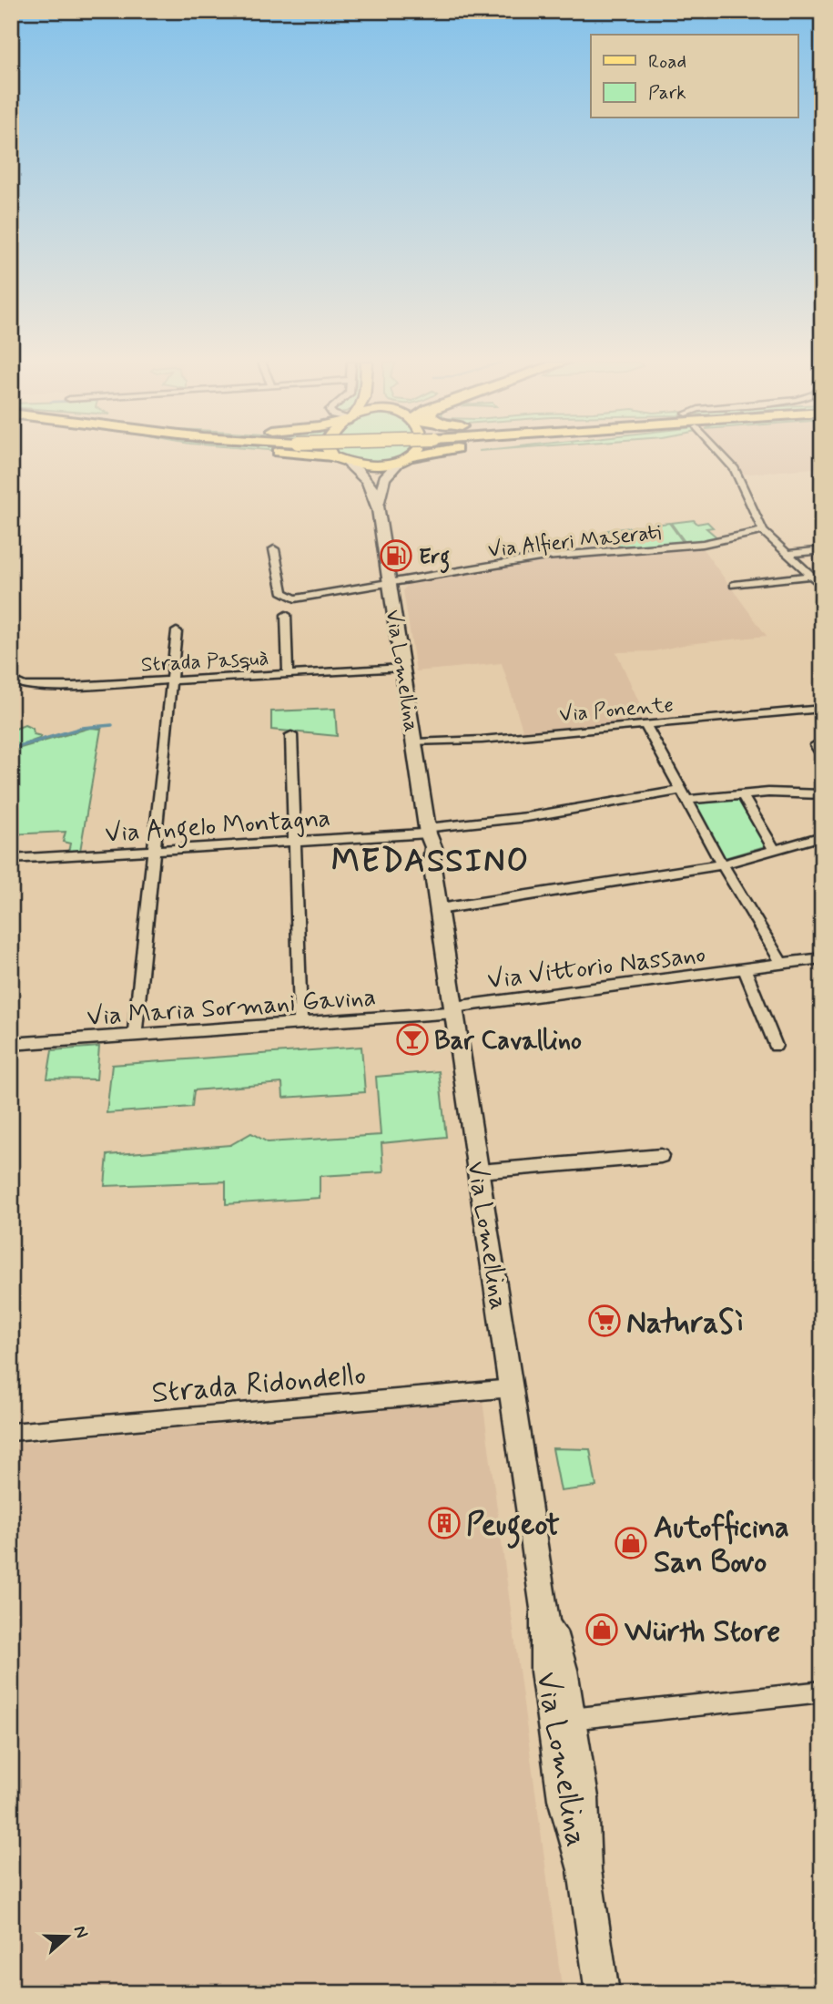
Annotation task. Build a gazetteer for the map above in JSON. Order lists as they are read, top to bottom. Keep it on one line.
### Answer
{"streets":{"main road":["Via Lomellina"],"street":["Via Alfieri Maserati","Strada Pasquà","Via Ponente","Via Angelo Montagna","Via Vittorio Nassano","Via Maria Sormani Gavina","Strada Ridondello"]},"crossings":[["Via Alfieri Maserati","Via Lomellina"],["Strada Pasquà","Via Lomellina"],["Via Lomellina","Via Ponente"],["Via Lomellina","Via Angelo Montagna"],["Via Lomellina","Via Vittorio Nassano"],["Via Lomellina","Via Maria Sormani Gavina"],["Via Lomellina","Strada Ridondello"],["Via Vittorio Nassano","Via Maria Sormani Gavina"]],"districts":["MEDASSINO"],"places":{"fuel station":["Erg"],"bar":["Bar Cavallino"],"supermarket":["NaturaSì"],"building":["Peugeot"],"shop":["Autofficina San Bovo","Würth Store"]},"legend":["Road","Park"],"north":"right"}
